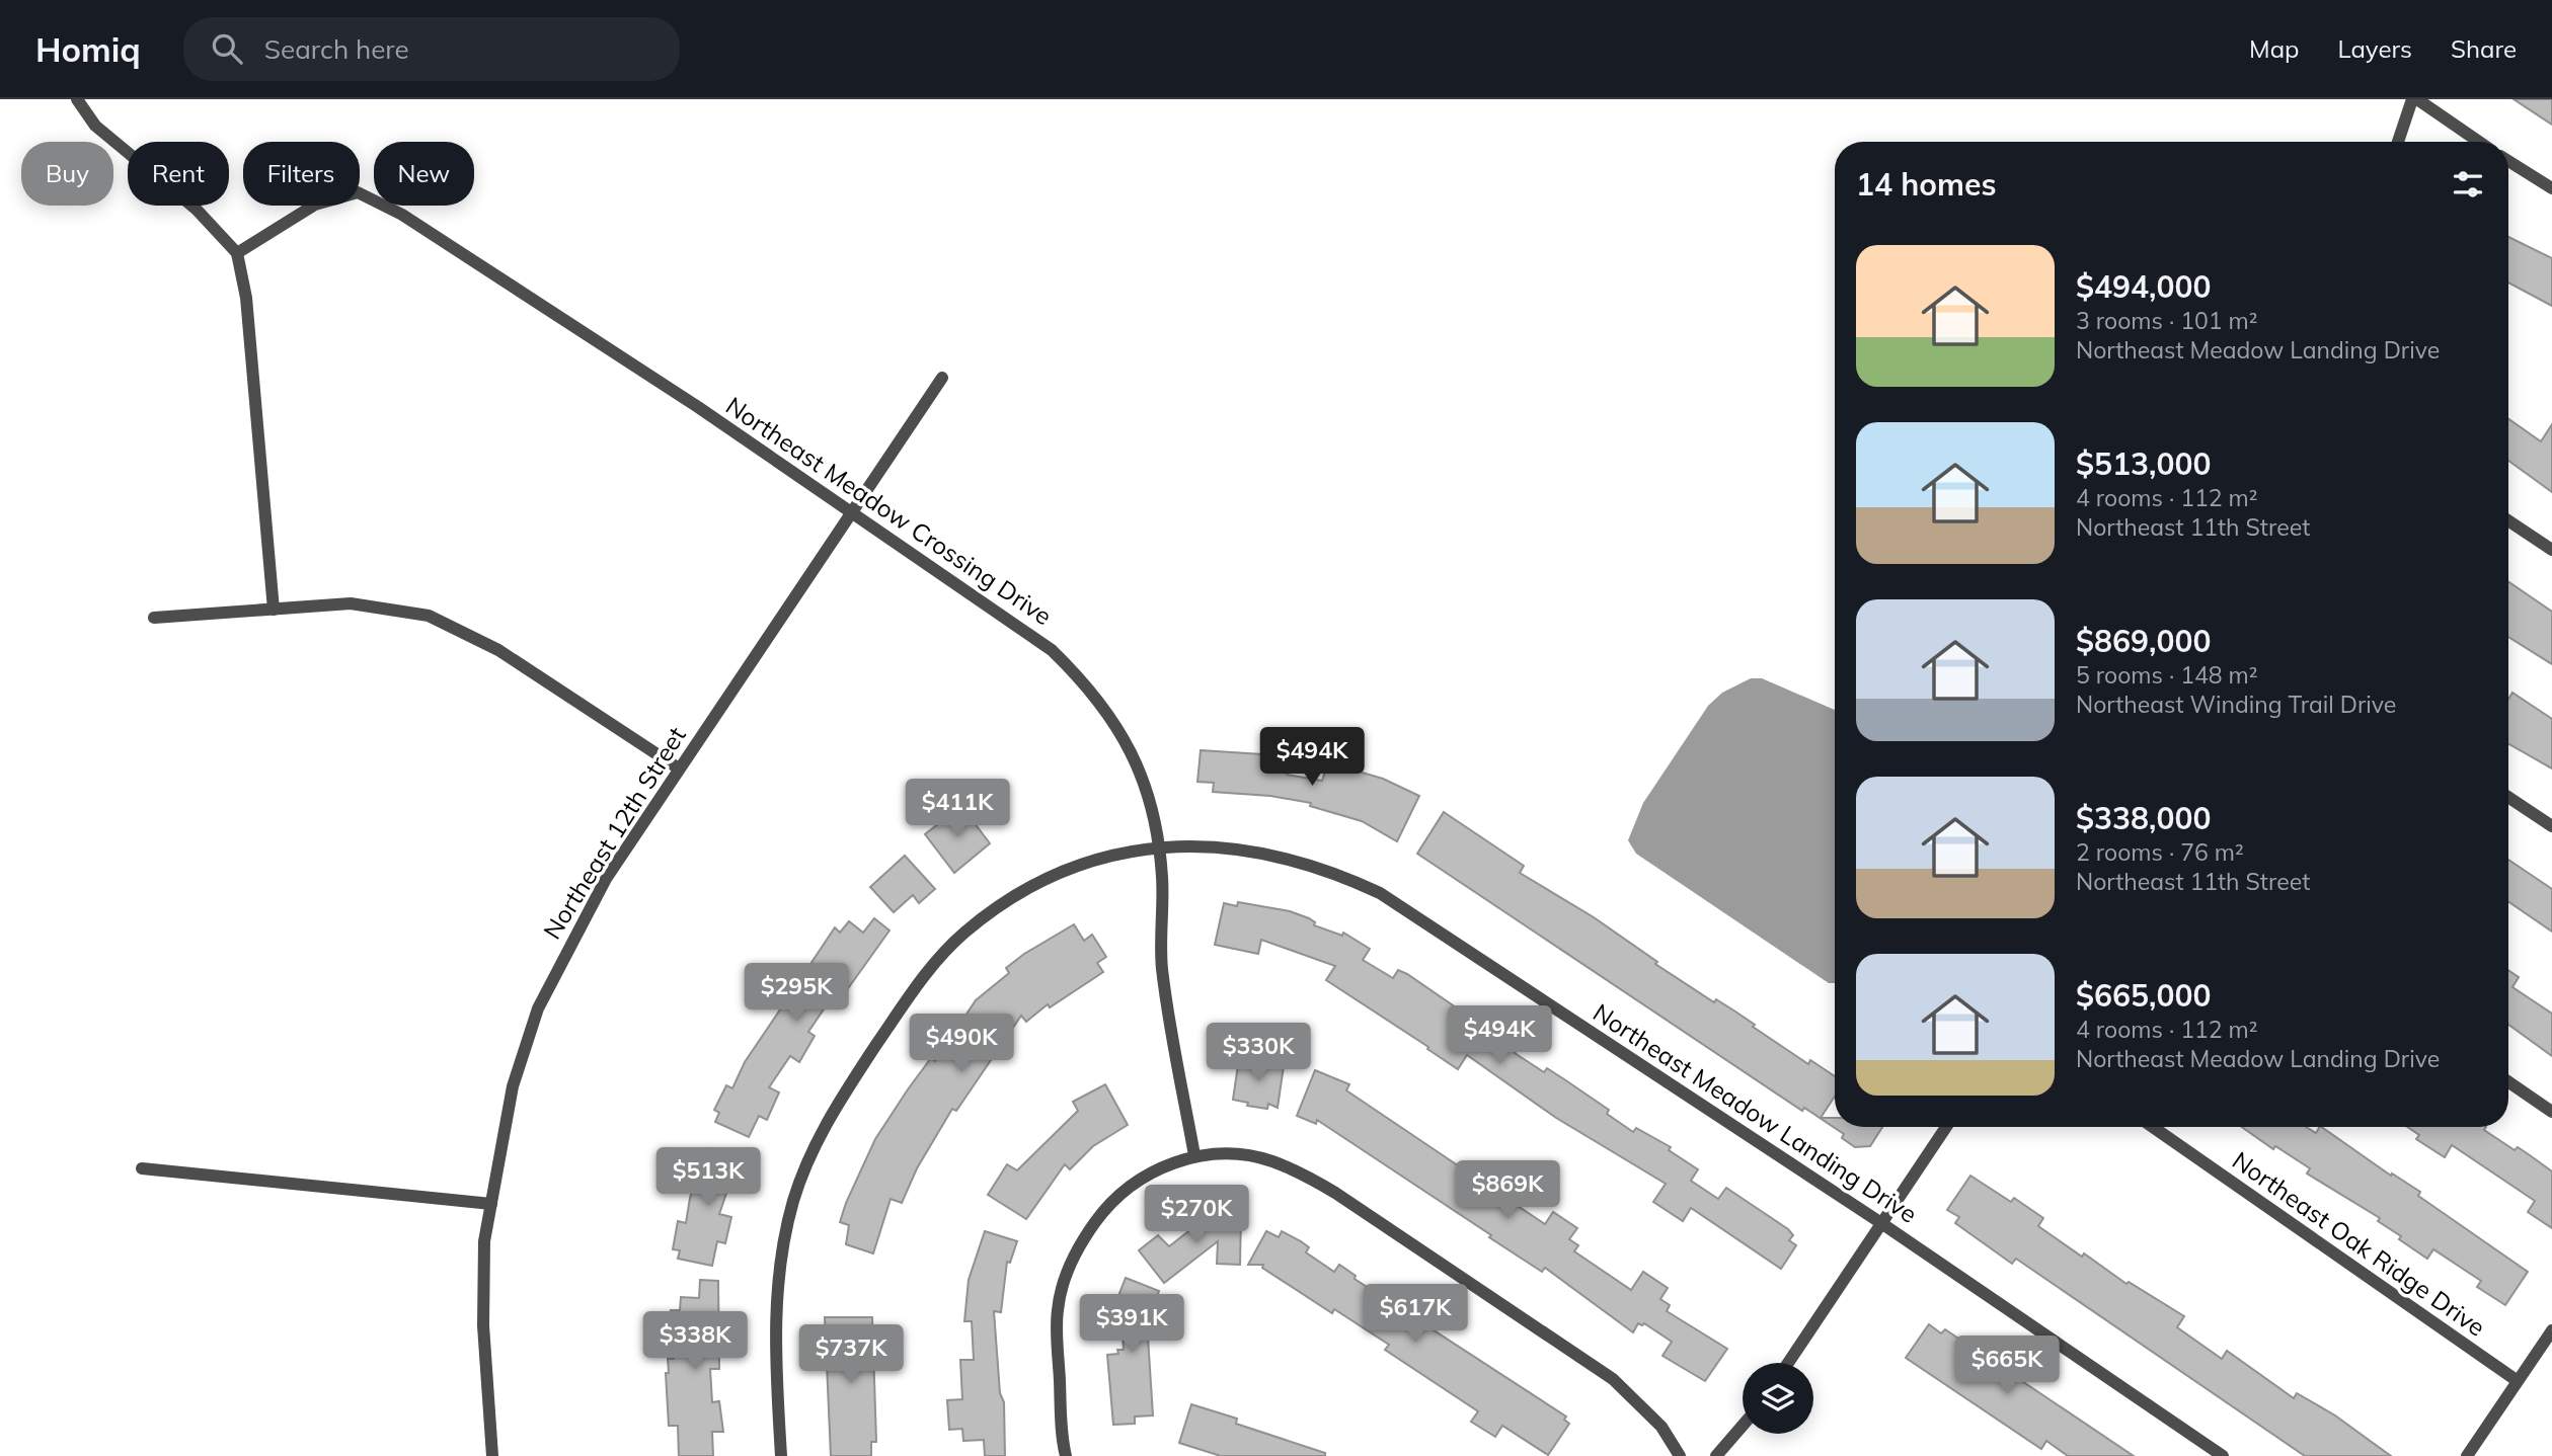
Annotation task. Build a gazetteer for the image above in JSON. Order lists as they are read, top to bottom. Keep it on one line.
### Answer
{"streets":{"street":["Northeast Meadow Crossing Drive","Northeast 12th Street","Northeast Meadow Landing Drive","Northeast Oak Ridge Drive"]},"crossings":[["Northeast Meadow Crossing Drive","Northeast 12th Street"],["Northeast Meadow Crossing Drive","Northeast Meadow Landing Drive"]],"page":{"header":"Homiq","search":"Search here","nav":["Map","Layers","Share"],"chip":["Buy","Rent","Filters","New"],"heading":"14 homes","list":[{"name":"$494,000","note":"3 rooms · 101 m² · Northeast Meadow Landing Drive"},{"name":"$513,000","note":"4 rooms · 112 m² · Northeast 11th Street"},{"name":"$869,000","note":"5 rooms · 148 m² · Northeast Winding Trail Drive"},{"name":"$338,000","note":"2 rooms · 76 m² · Northeast 11th Street"},{"name":"$665,000","note":"4 rooms · 112 m² · Northeast Meadow Landing Drive"}],"price":["$494K","$411K","$295K","$494K","$490K","$330K","$513K","$869K","$270K","$617K","$391K","$338K","$737K","$665K"]}}
